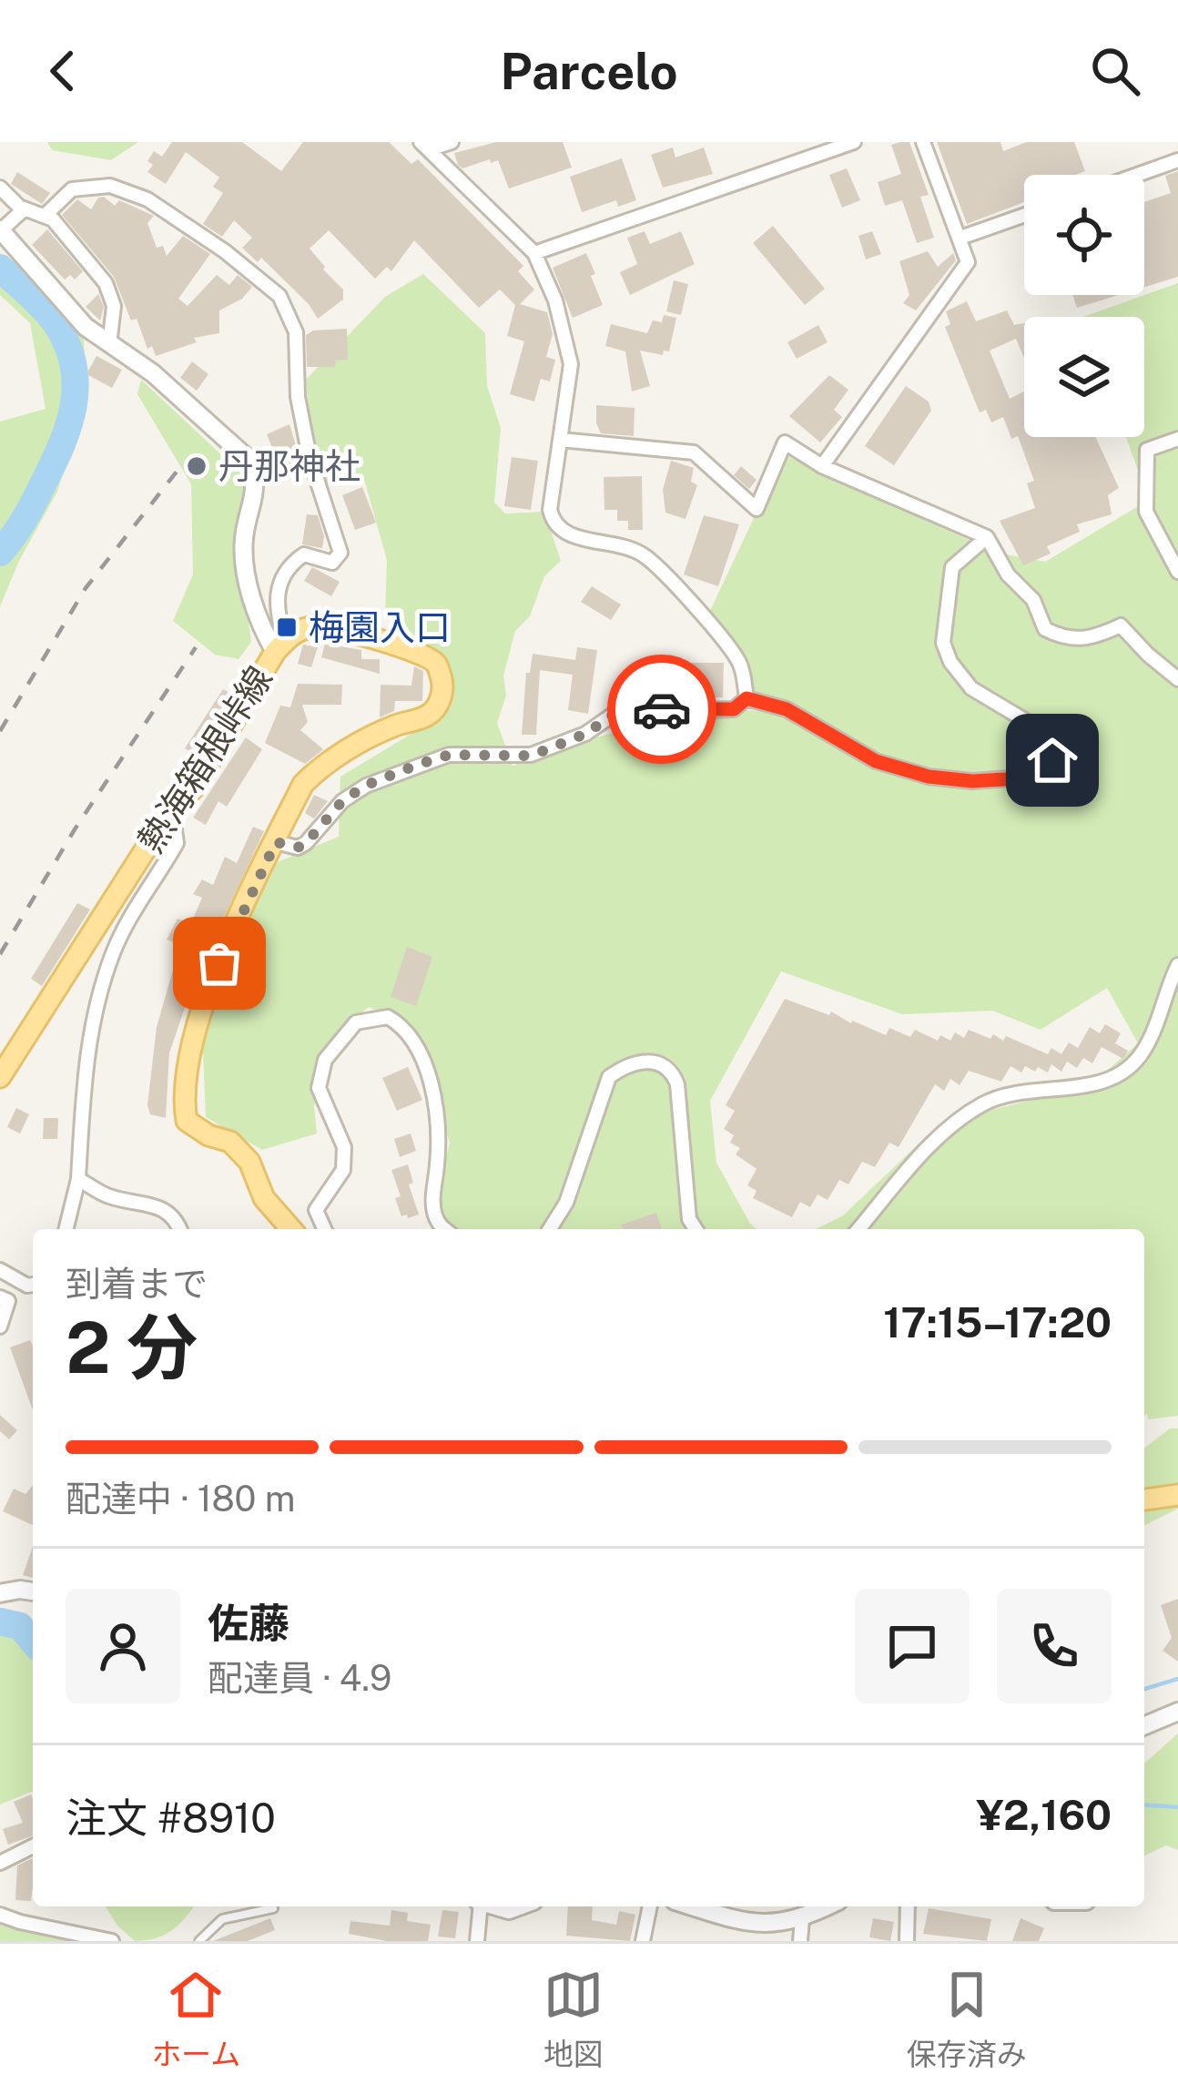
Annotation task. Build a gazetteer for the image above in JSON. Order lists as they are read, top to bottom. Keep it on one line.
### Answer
{"streets":{"main road":["熱海箱根峠線"]},"places":{"other":["丹那神社"],"transit":["梅園入口"]},"page":{"header":"Parcelo","heading":["2 分","到着まで","17:15–17:20"],"panel":["佐藤","配達員 · 4.9","注文 #8910","¥2,160"],"bar":"配達中 · 180 m","tabs":["ホーム","地図","保存済み"]}}
